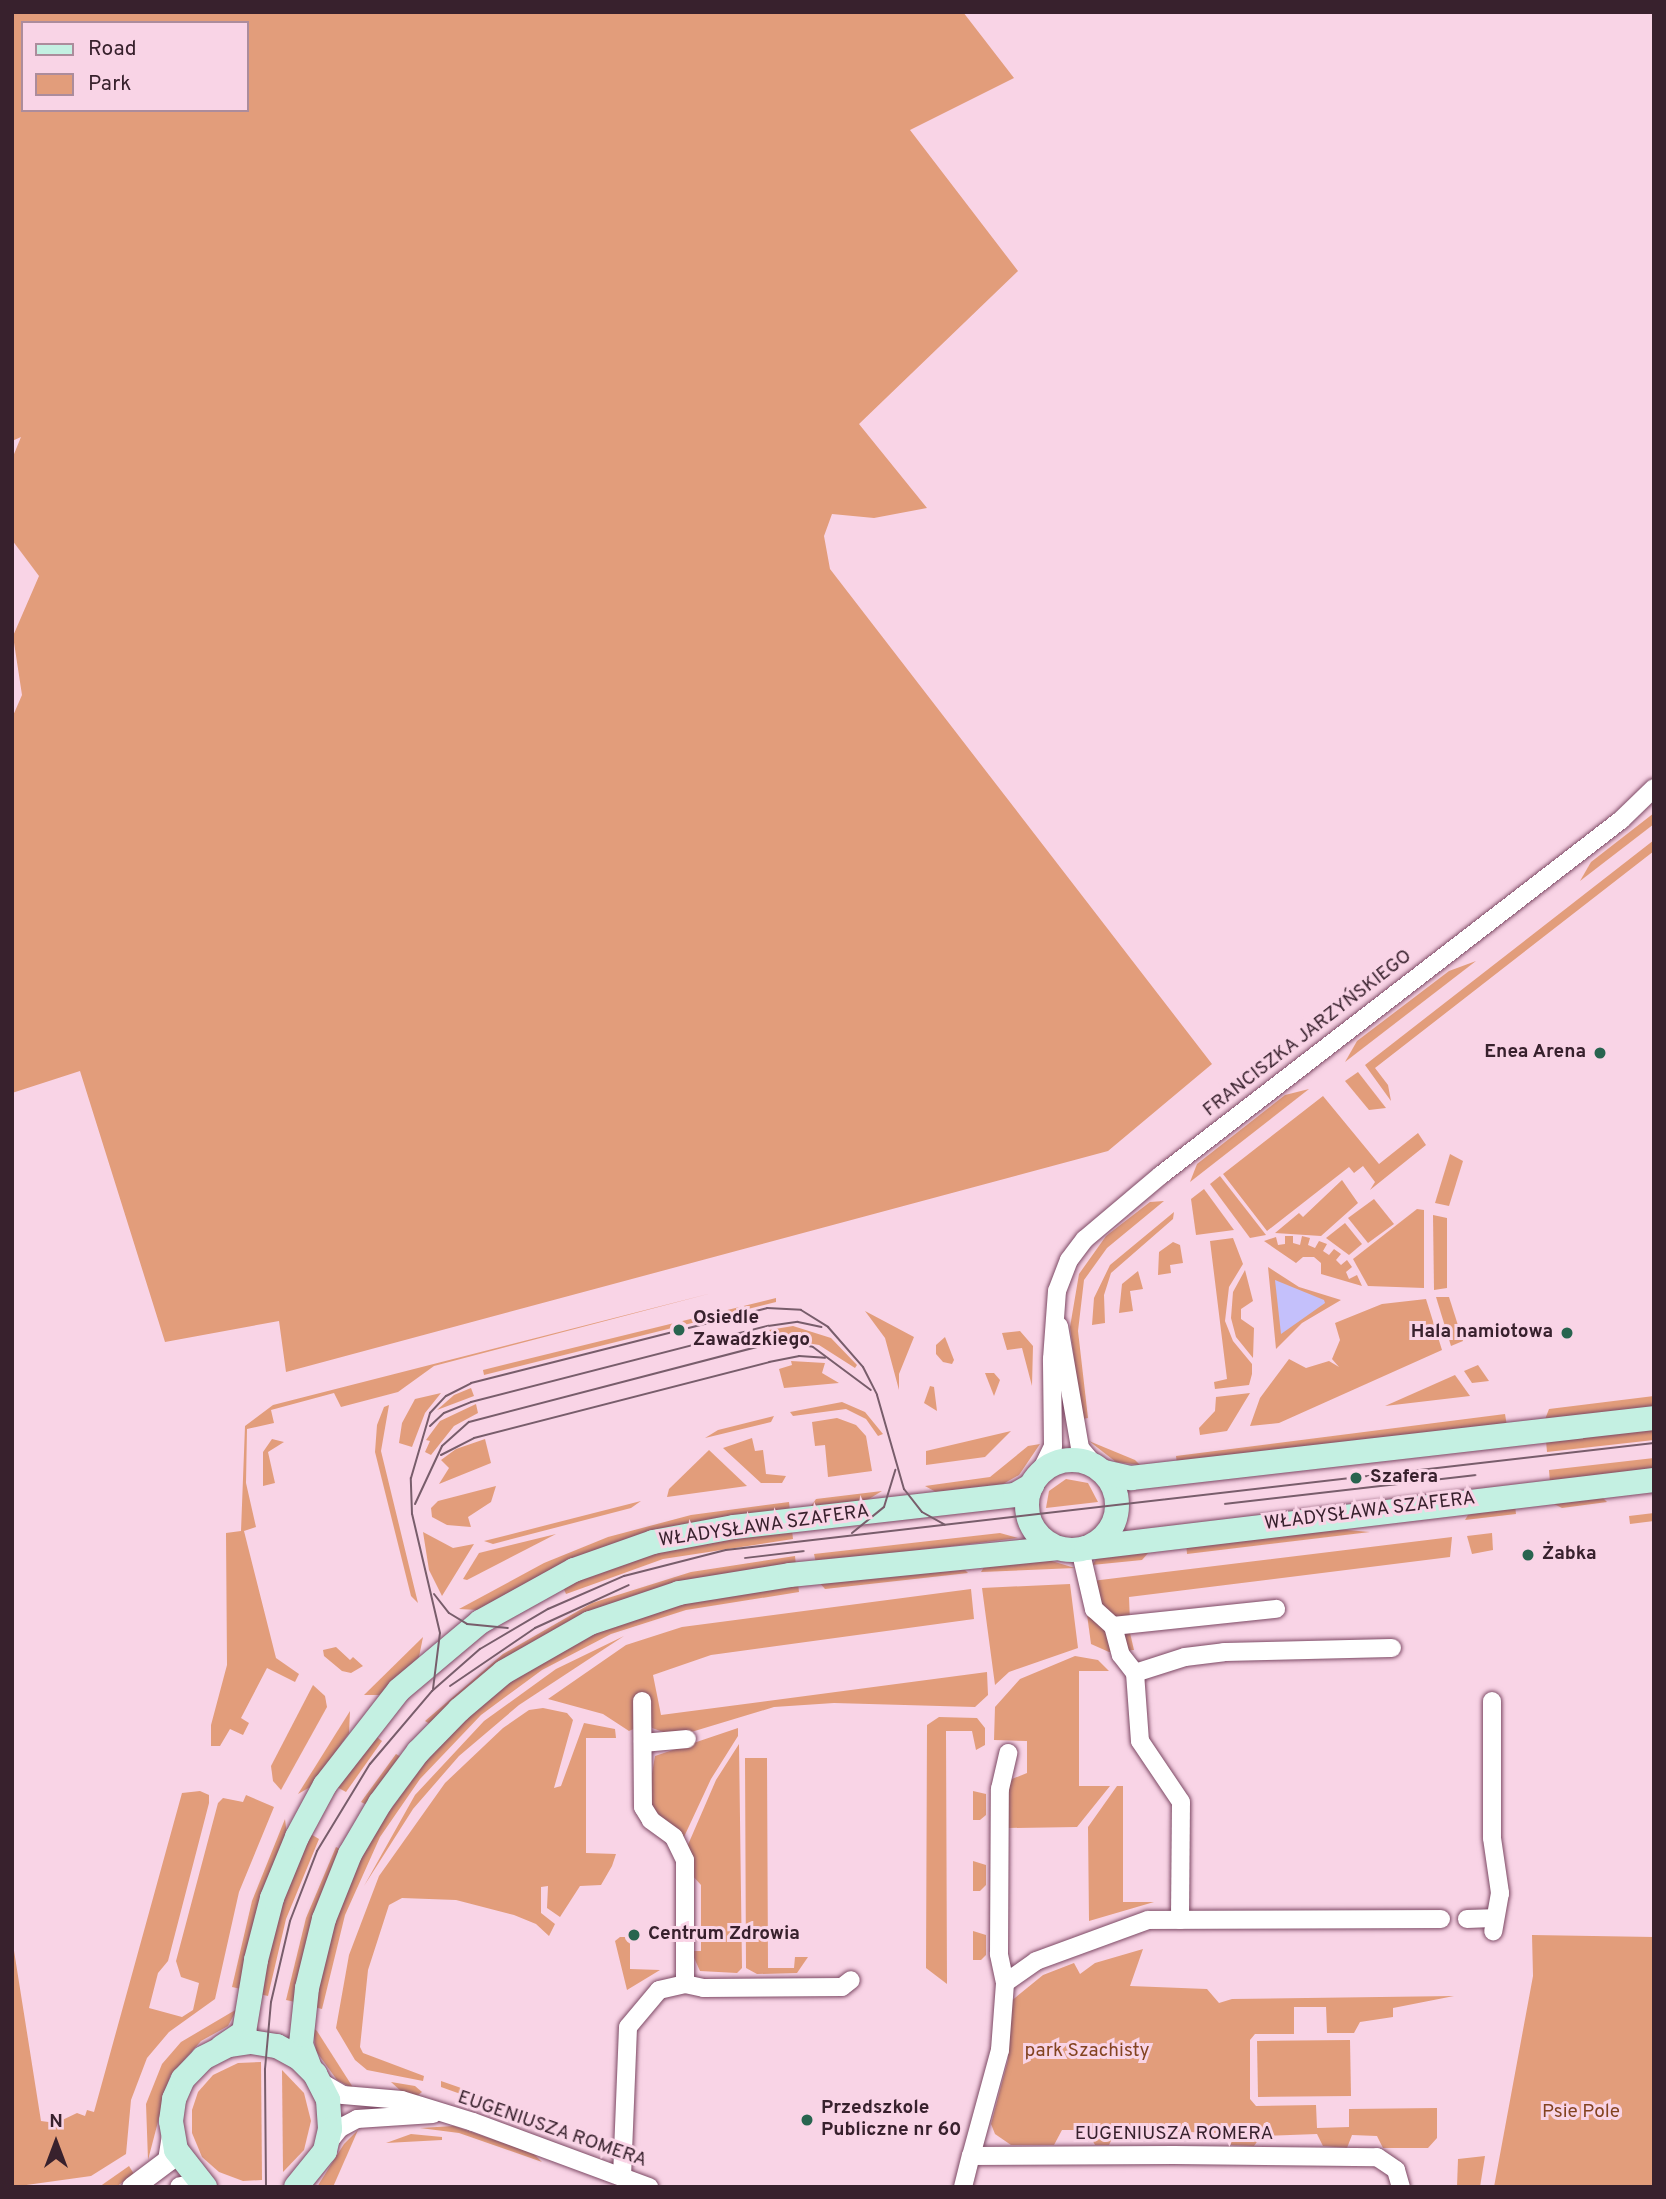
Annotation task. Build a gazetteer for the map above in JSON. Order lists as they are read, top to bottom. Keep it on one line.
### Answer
{"streets":{"main road":["WŁADYSŁAWA SZAFERA"],"street":["FRANCISZKA JARZYŃSKIEGO","EUGENIUSZA ROMERA"]},"crossings":[["FRANCISZKA JARZYŃSKIEGO","WŁADYSŁAWA SZAFERA"],["WŁADYSŁAWA SZAFERA","EUGENIUSZA ROMERA"]],"parks":["park Szachisty","Psie Pole"],"places":["Enea Arena","Osiedle Zawadzkiego","Hala namiotowa","Szafera","Żabka","Centrum Zdrowia","Przedszkole Publiczne nr 60"],"legend":["Road","Park"],"north":"top"}
